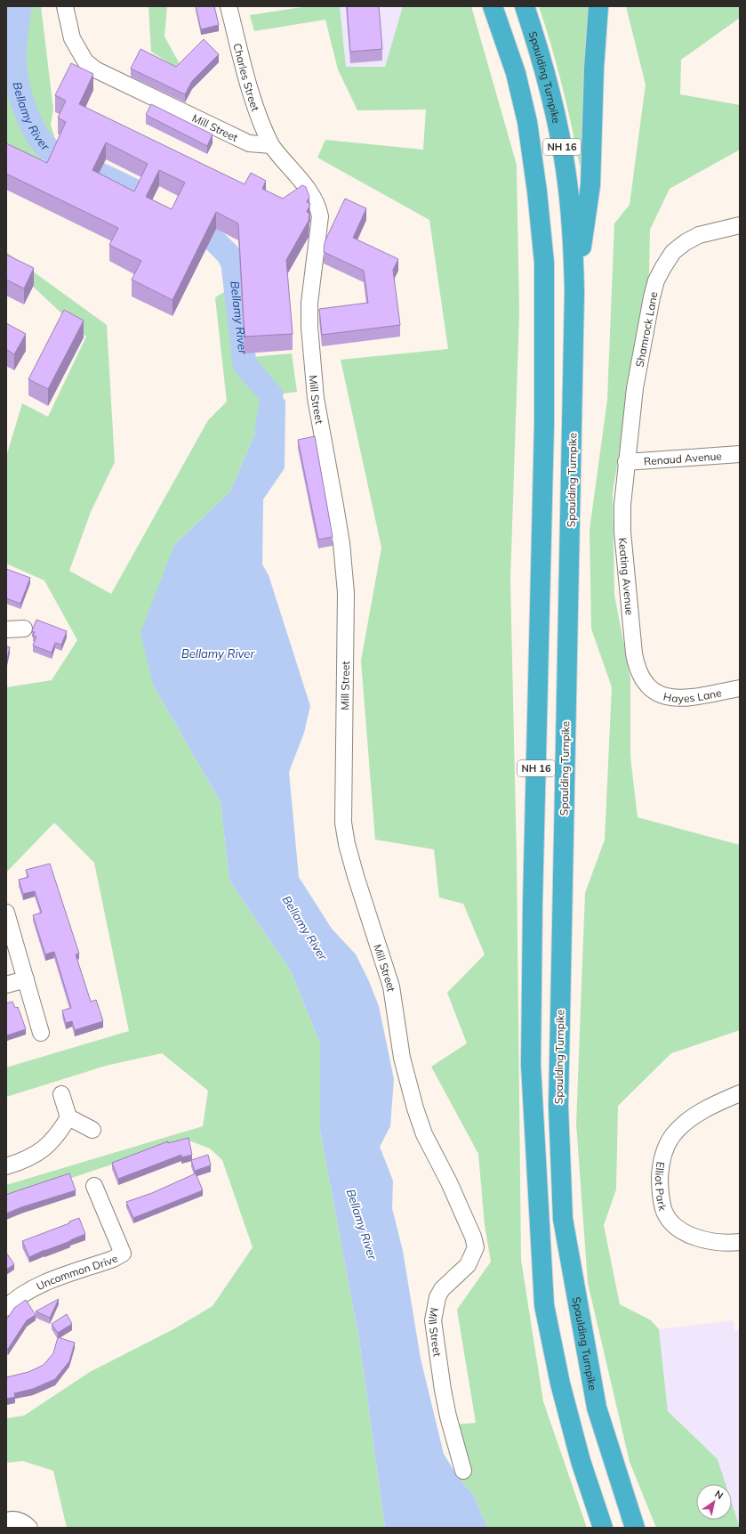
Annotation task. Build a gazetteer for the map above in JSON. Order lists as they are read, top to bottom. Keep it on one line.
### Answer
{"streets":{"highway":["Spaulding Turnpike","NH 16"],"street":["Charles Street","Mill Street","Shamrock Lane","Renaud Avenue","Keating Avenue","Hayes Lane","Elliot Park","Uncommon Drive"]},"crossings":[["Charles Street","Mill Street"],["Shamrock Lane","Renaud Avenue"],["Shamrock Lane","Keating Avenue"],["Renaud Avenue","Keating Avenue"],["Keating Avenue","Hayes Lane"]],"water":["Bellamy River"],"north":"top right"}
